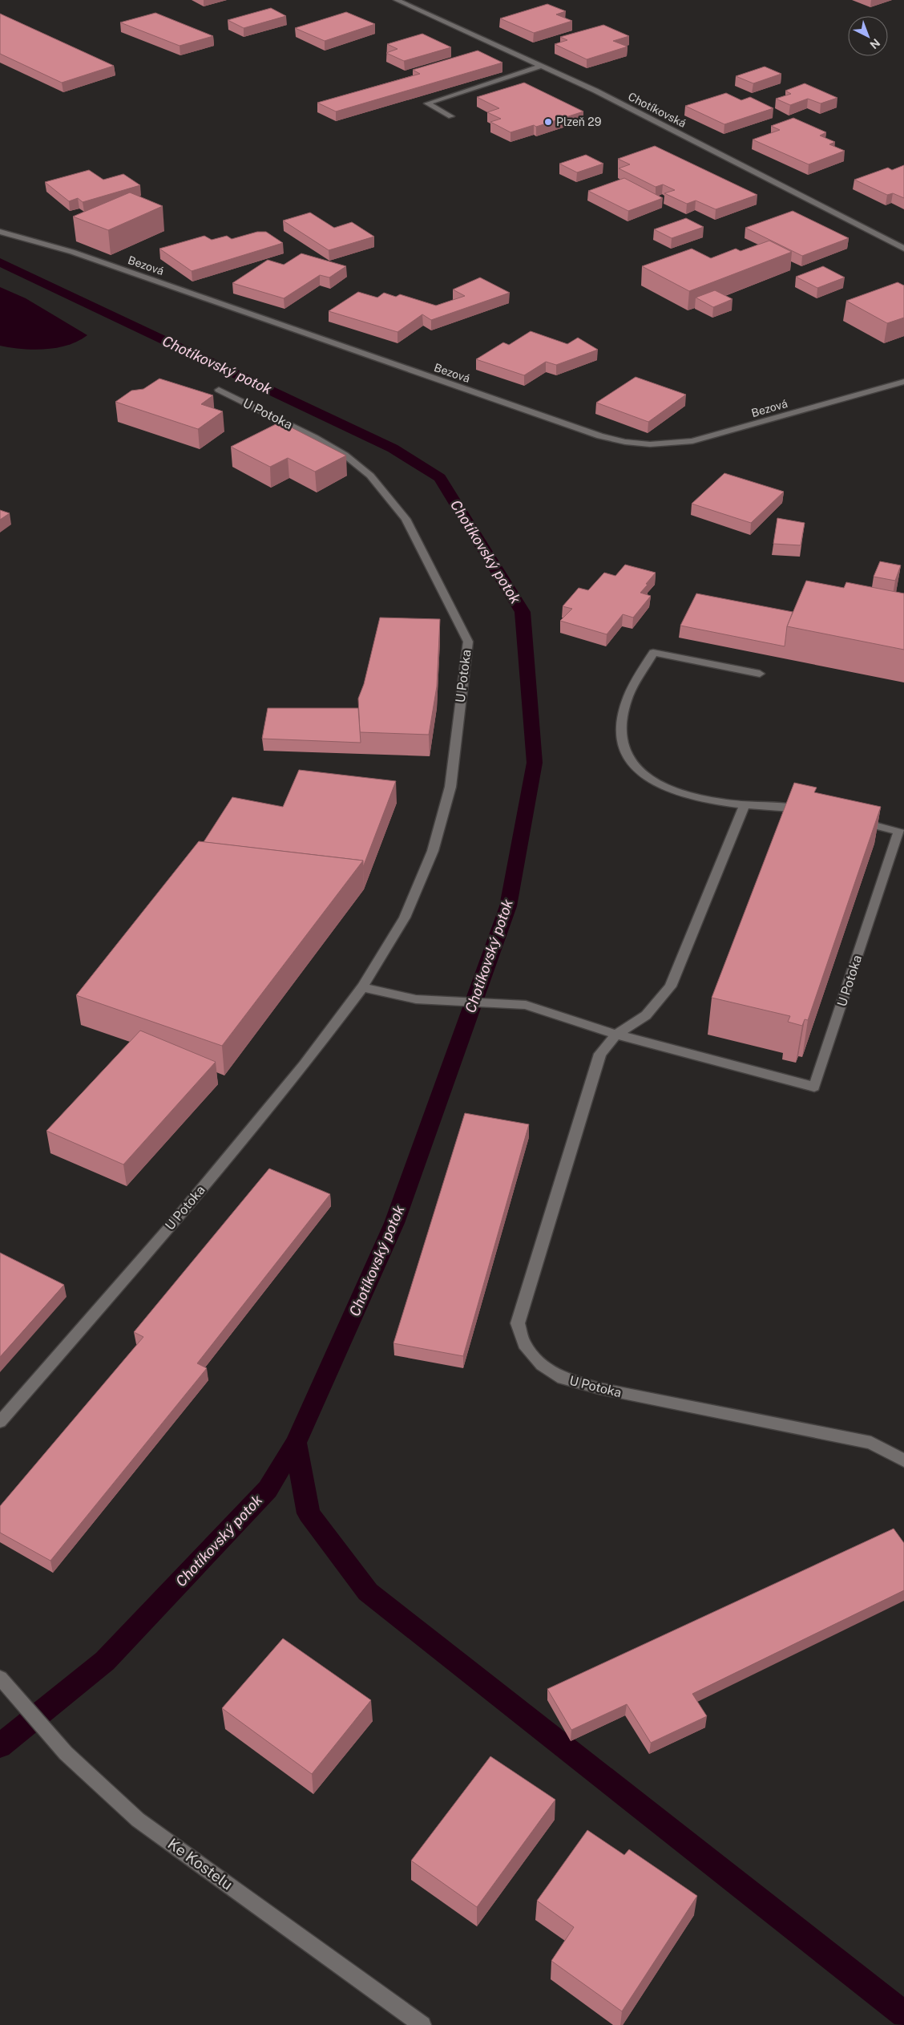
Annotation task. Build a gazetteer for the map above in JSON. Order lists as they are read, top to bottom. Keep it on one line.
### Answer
{"streets":{"street":["Chotíkovská","Bezová","U Potoka","Ke Kostelu"]},"water":["Chotíkovský potok"],"places":["Plzeň 29"],"north":"bottom right"}
